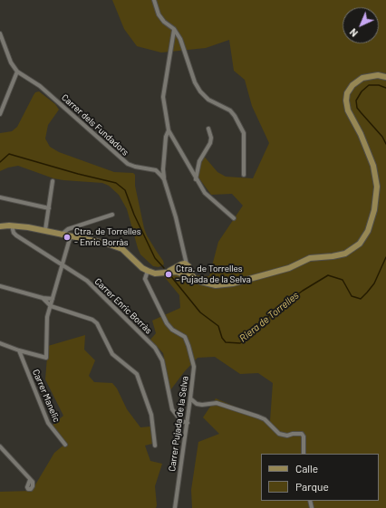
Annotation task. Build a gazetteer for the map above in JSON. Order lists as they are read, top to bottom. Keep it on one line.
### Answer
{"streets":{"street":["Carrer dels Fundadors","Carrer Enric Borràs","Carrer Manelic","Carrer Pujada de la Selva"]},"crossings":[["Carrer Enric Borràs","Carrer Pujada de la Selva"]],"water":["Riera de Torrelles"],"places":["Ctra. de Torrelles - Enric Borràs","Ctra. de Torrelles - Pujada de la Selva"],"legend":["Calle","Parque"],"north":"bottom left"}
